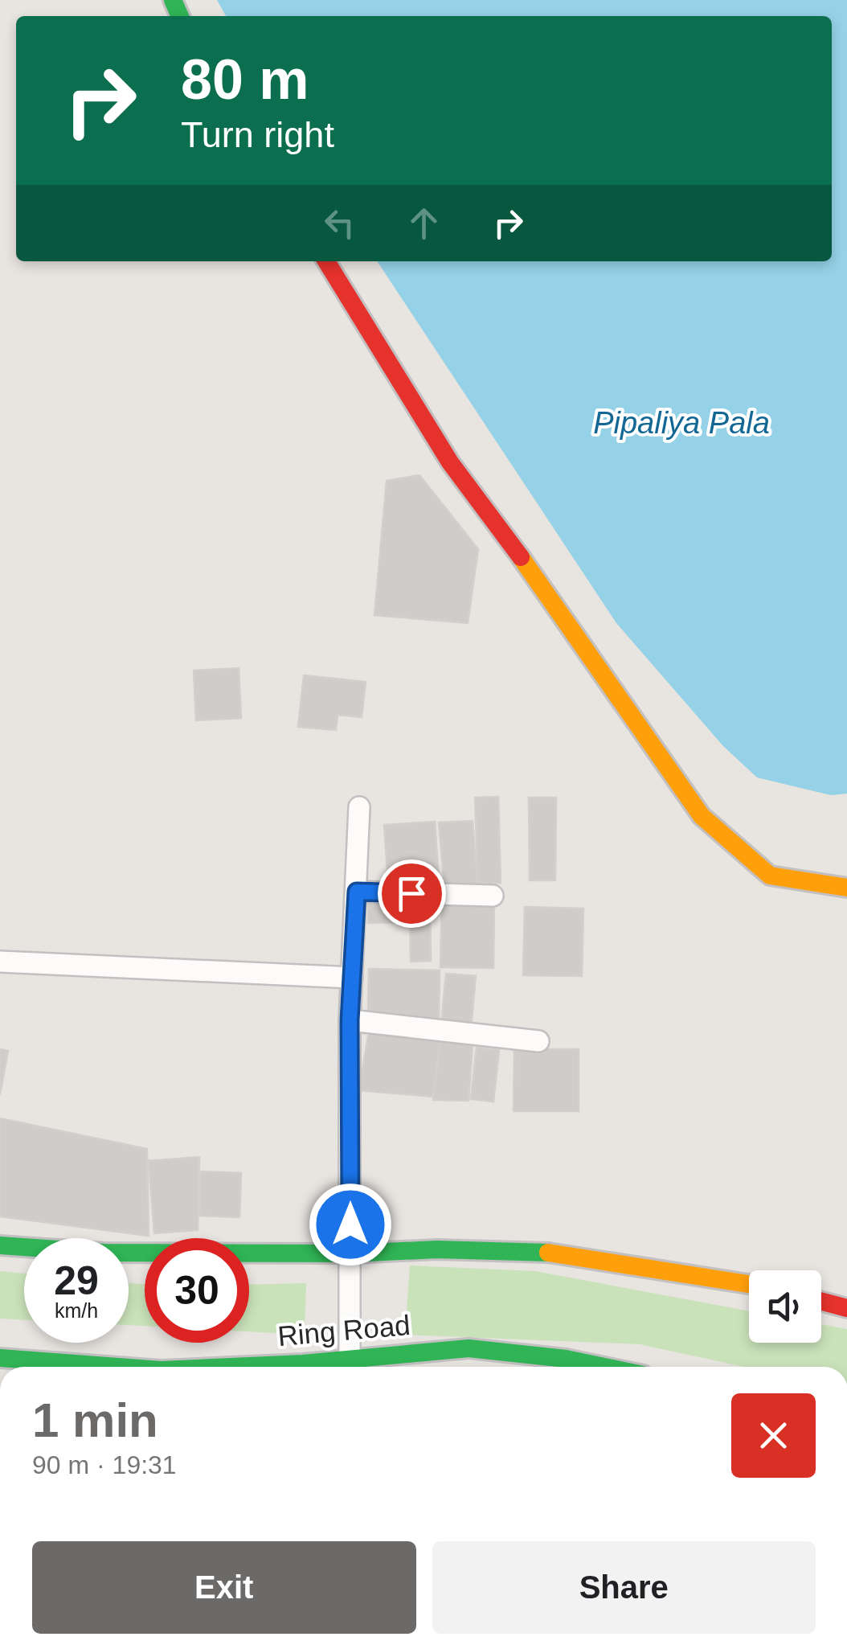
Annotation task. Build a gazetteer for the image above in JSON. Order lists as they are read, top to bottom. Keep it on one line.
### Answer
{"streets":{"main road":["Ring Road"]},"water":["Pipaliya Pala"],"page":{"turn":["80 m","Turn right"],"speed":"29 km/h","limit":"30","heading":["1 min","90 m · 19:31"],"buttons":["Exit","Share"]}}
